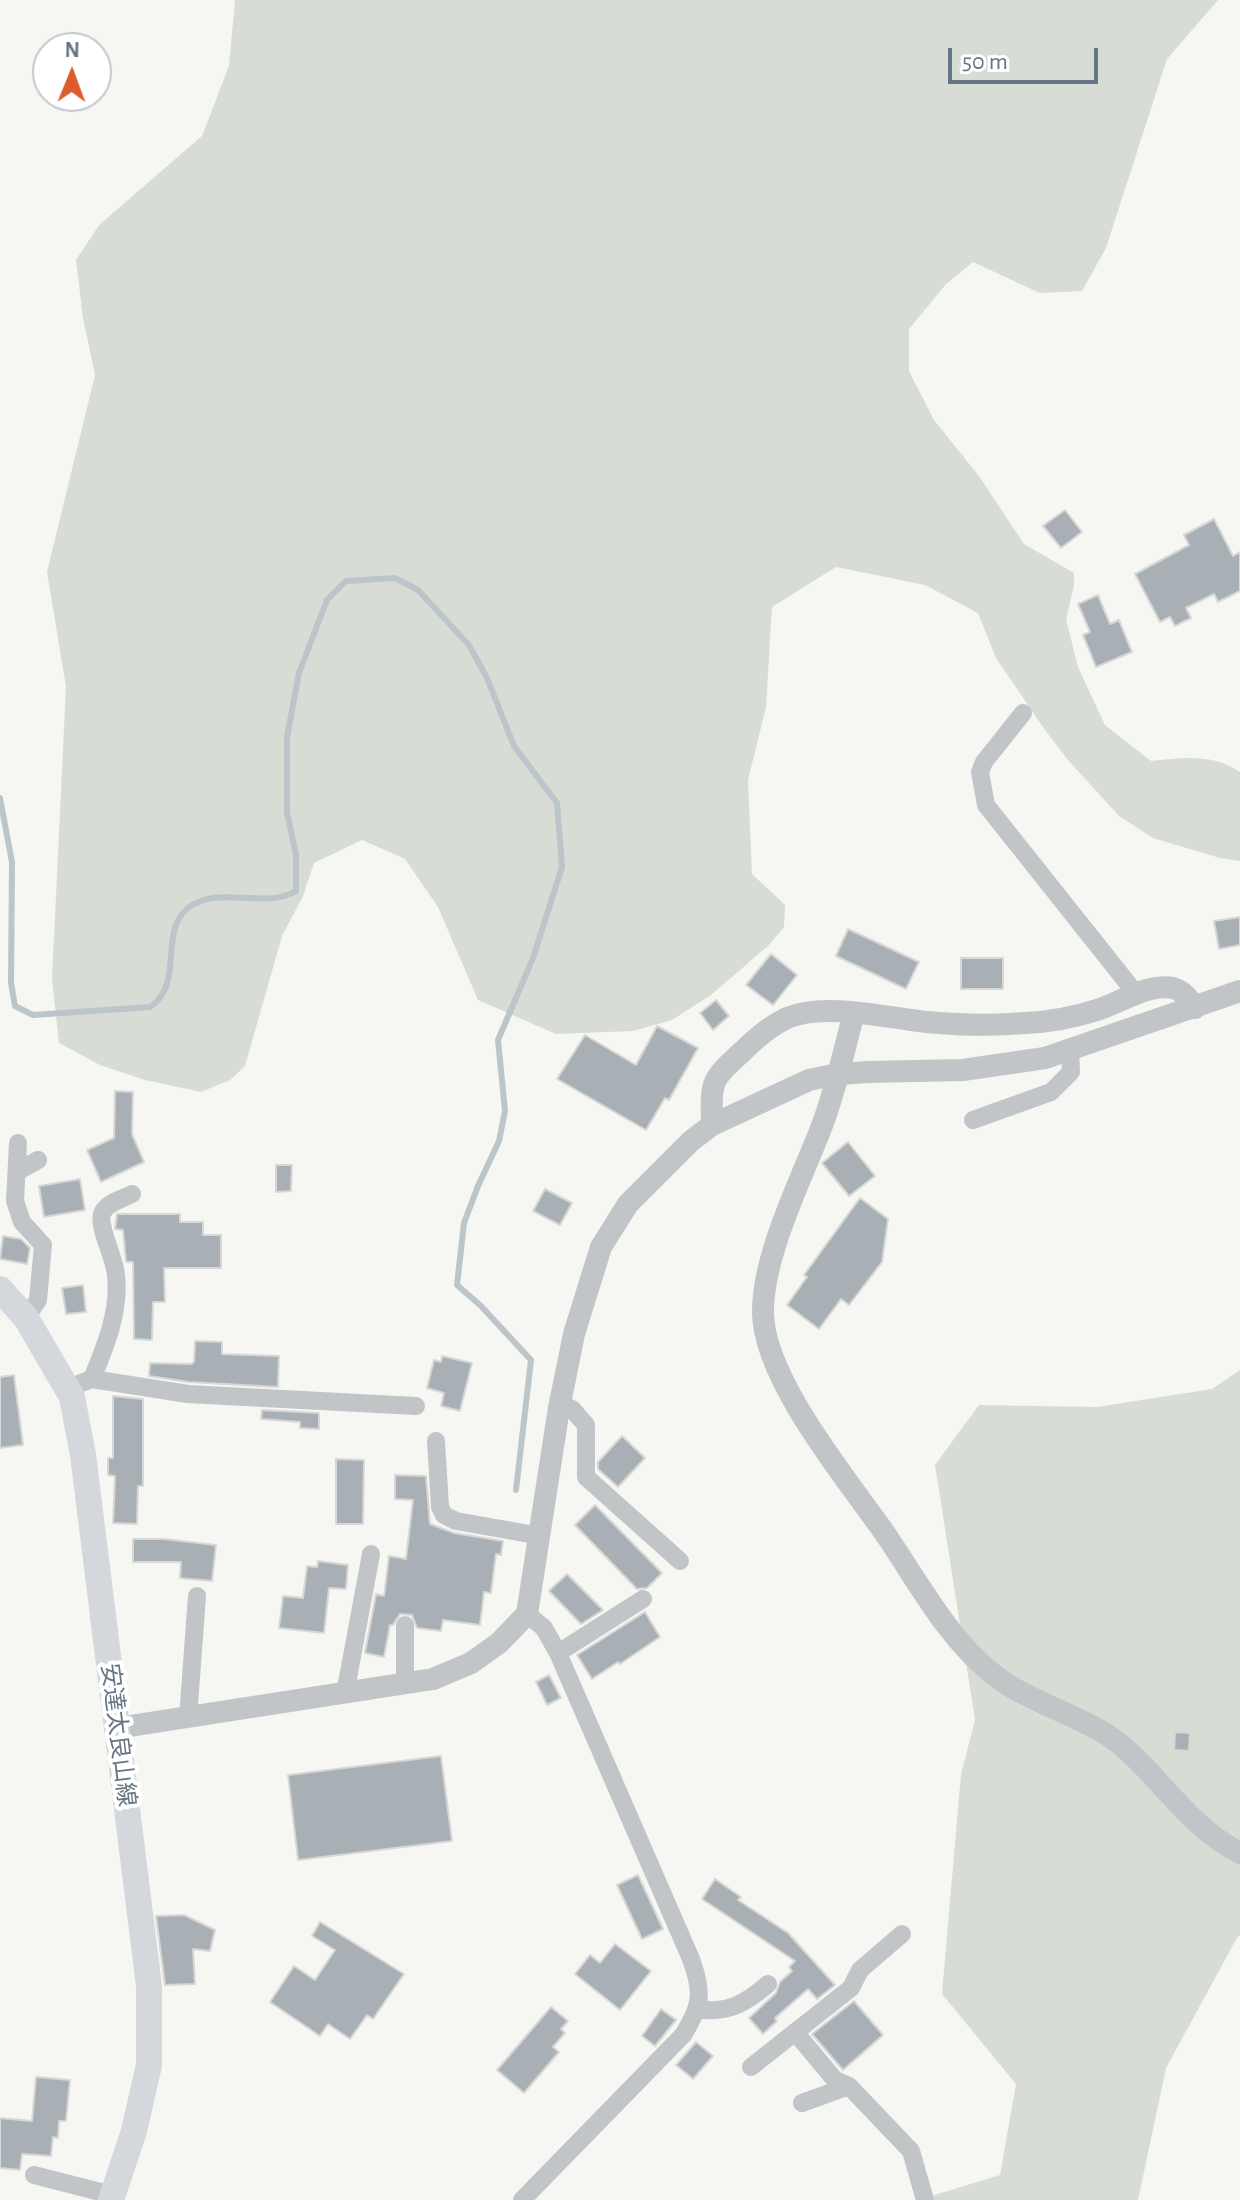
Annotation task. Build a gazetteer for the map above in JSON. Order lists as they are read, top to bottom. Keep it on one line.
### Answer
{"streets":{"main road":["安達太良山線"]},"scale_bar":"50 m","north":"top"}
